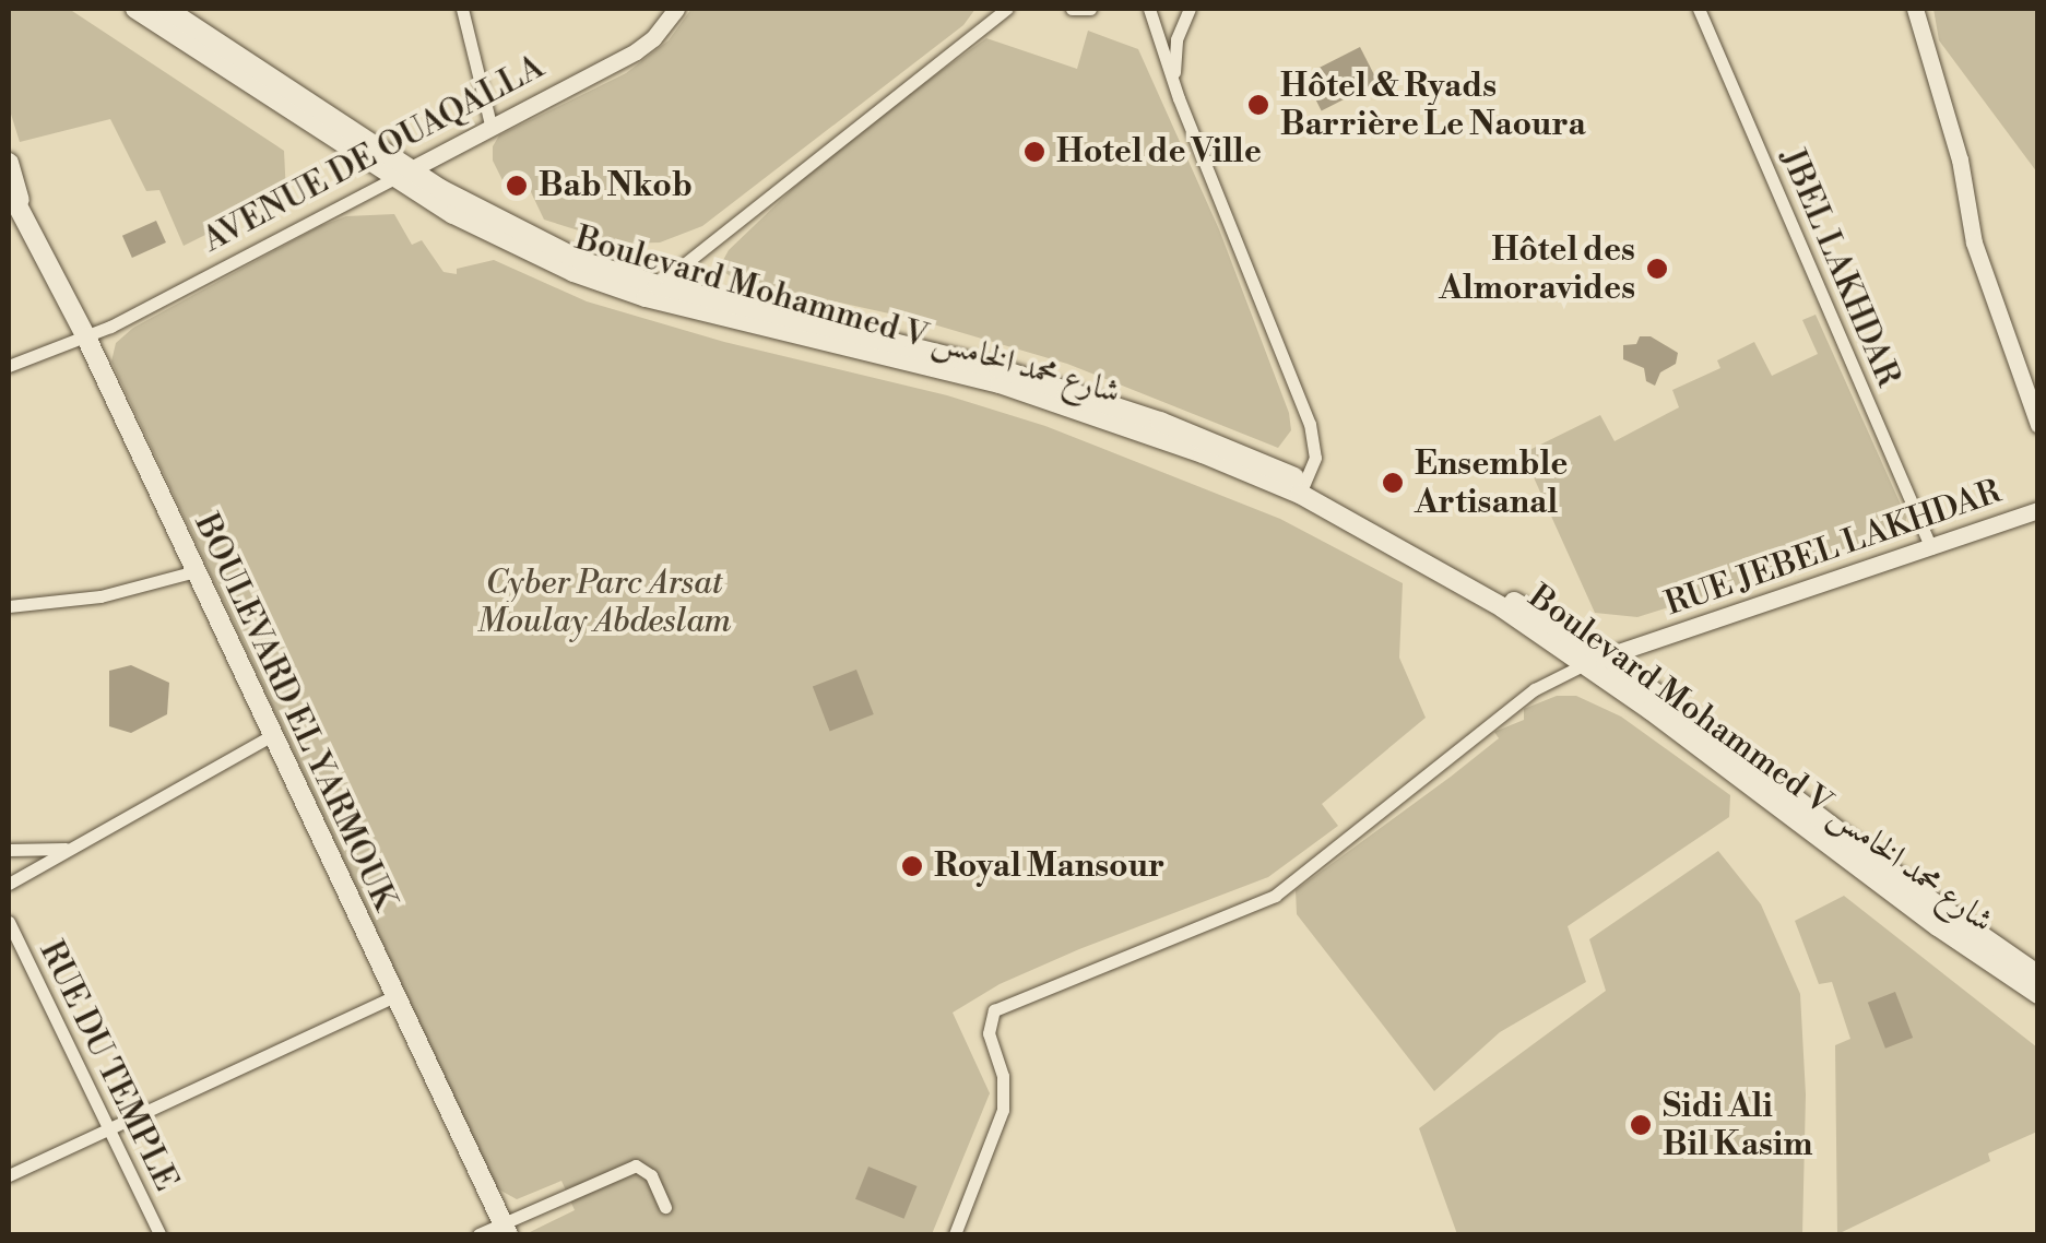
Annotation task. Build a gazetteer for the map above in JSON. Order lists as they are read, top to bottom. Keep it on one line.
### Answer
{"streets":{"main road":["Boulevard Mohammed V شارع محمد الخامس","BOULEVARD EL YARMOUK"],"street":["AVENUE DE OUAQALLA","JBEL LAKHDAR","RUE JEBEL LAKHDAR","RUE DU TEMPLE"]},"crossings":[["AVENUE DE OUAQALLA","Boulevard Mohammed V شارع محمد الخامس"],["AVENUE DE OUAQALLA","BOULEVARD EL YARMOUK"],["JBEL LAKHDAR","RUE JEBEL LAKHDAR"],["Boulevard Mohammed V شارع محمد الخامس","RUE JEBEL LAKHDAR"]],"parks":["Cyber Parc Arsat Moulay Abdeslam"],"places":["Hôtel & Ryads Barrière Le Naoura","Hotel de Ville","Bab Nkob","Hôtel des Almoravides","Ensemble Artisanal","Royal Mansour","Sidi Ali Bil Kasim"]}
